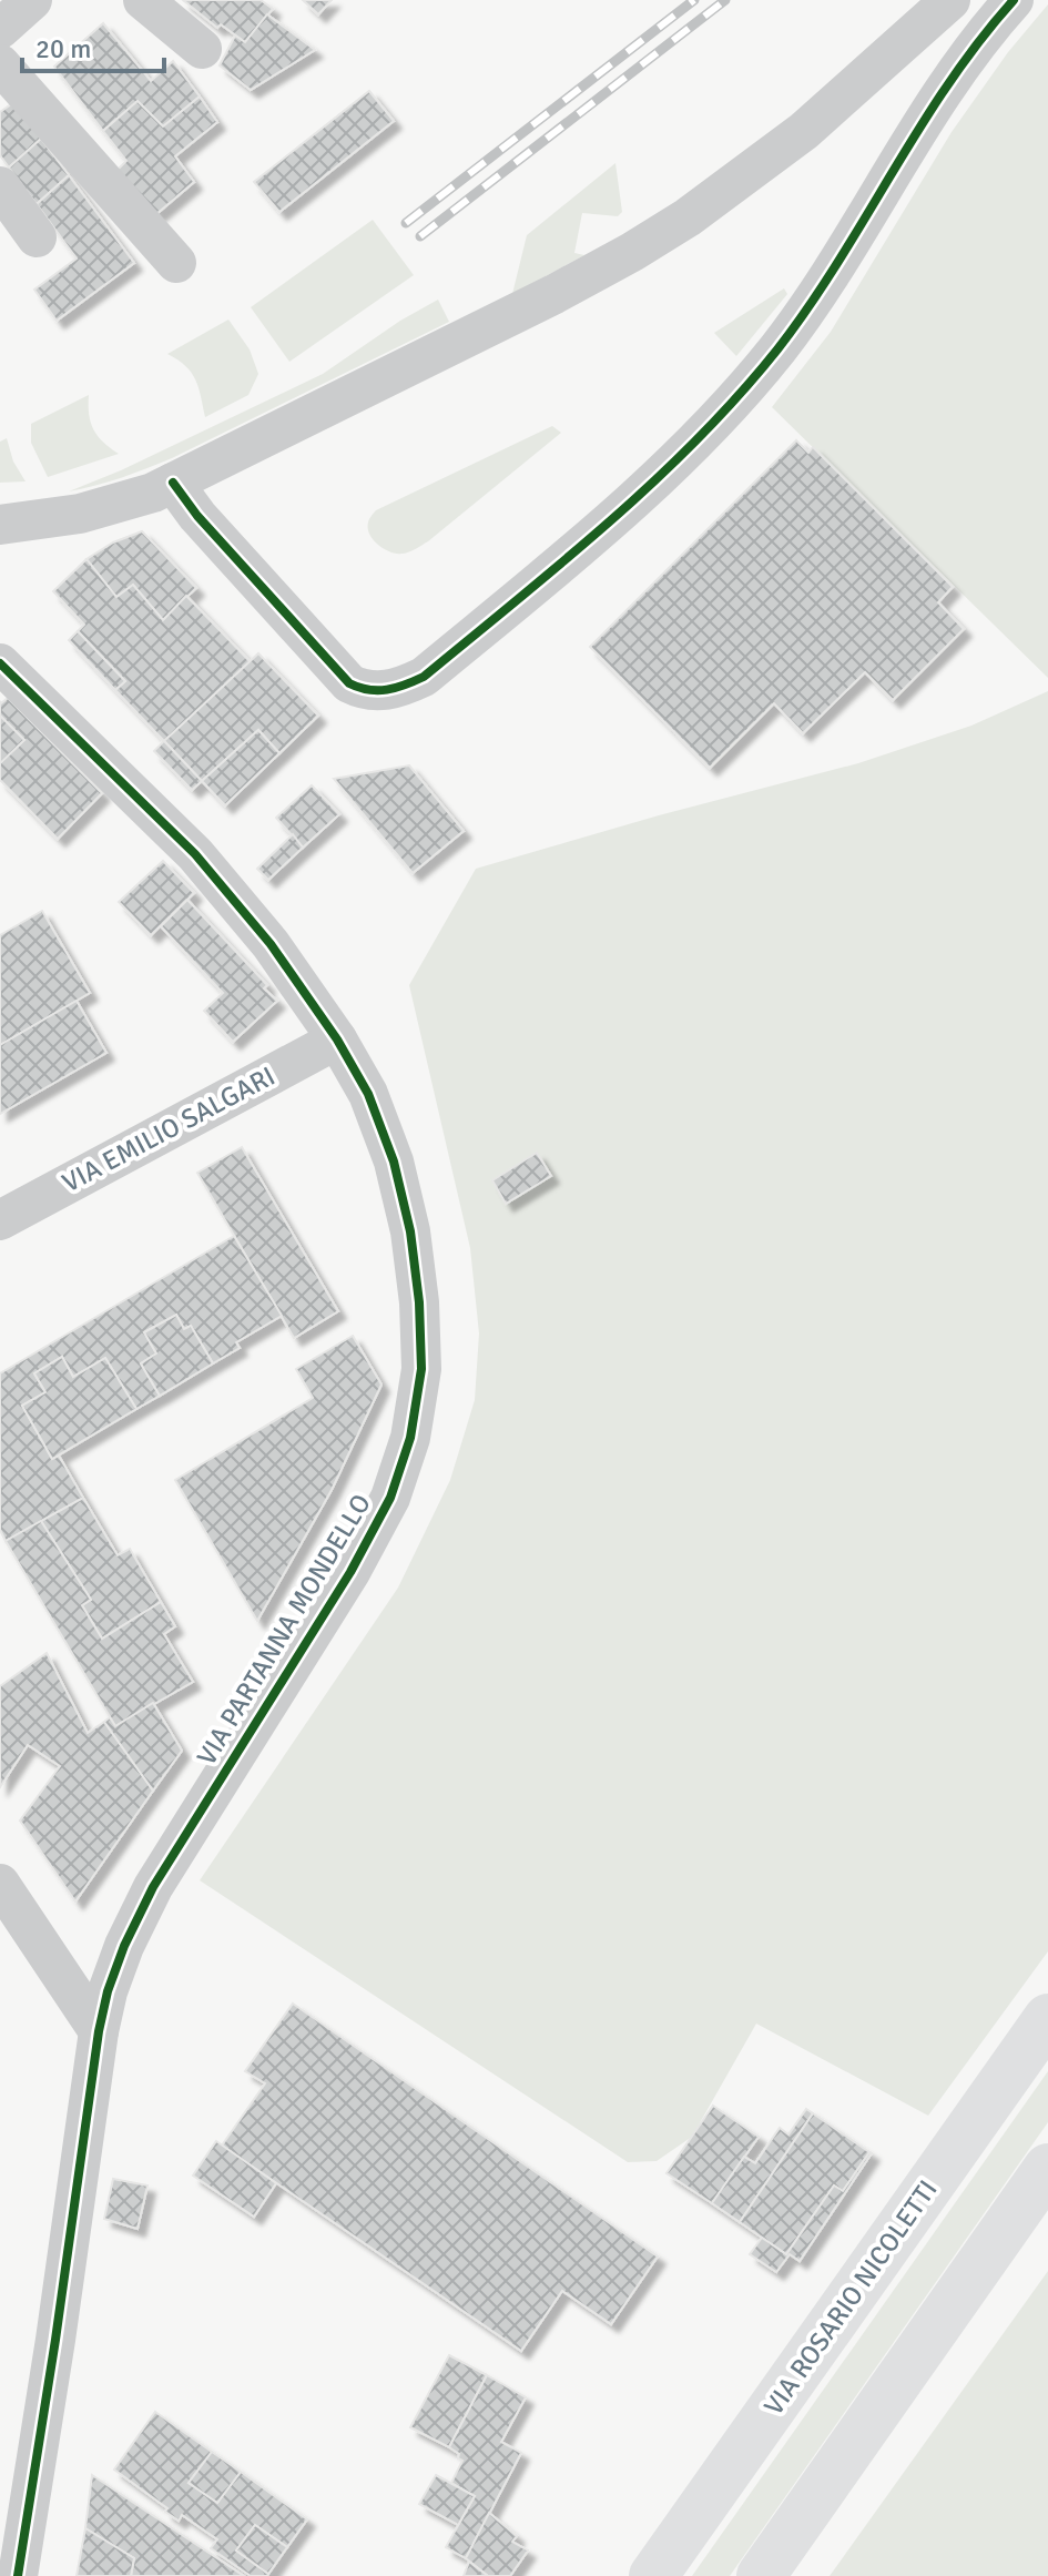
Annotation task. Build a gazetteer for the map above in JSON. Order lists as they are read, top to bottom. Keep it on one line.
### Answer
{"streets":{"main road":["VIA ROSARIO NICOLETTI"],"street":["VIA EMILIO SALGARI","VIA PARTANNA MONDELLO"]},"crossings":[["VIA EMILIO SALGARI","VIA PARTANNA MONDELLO"]],"scale_bar":"20 m"}
